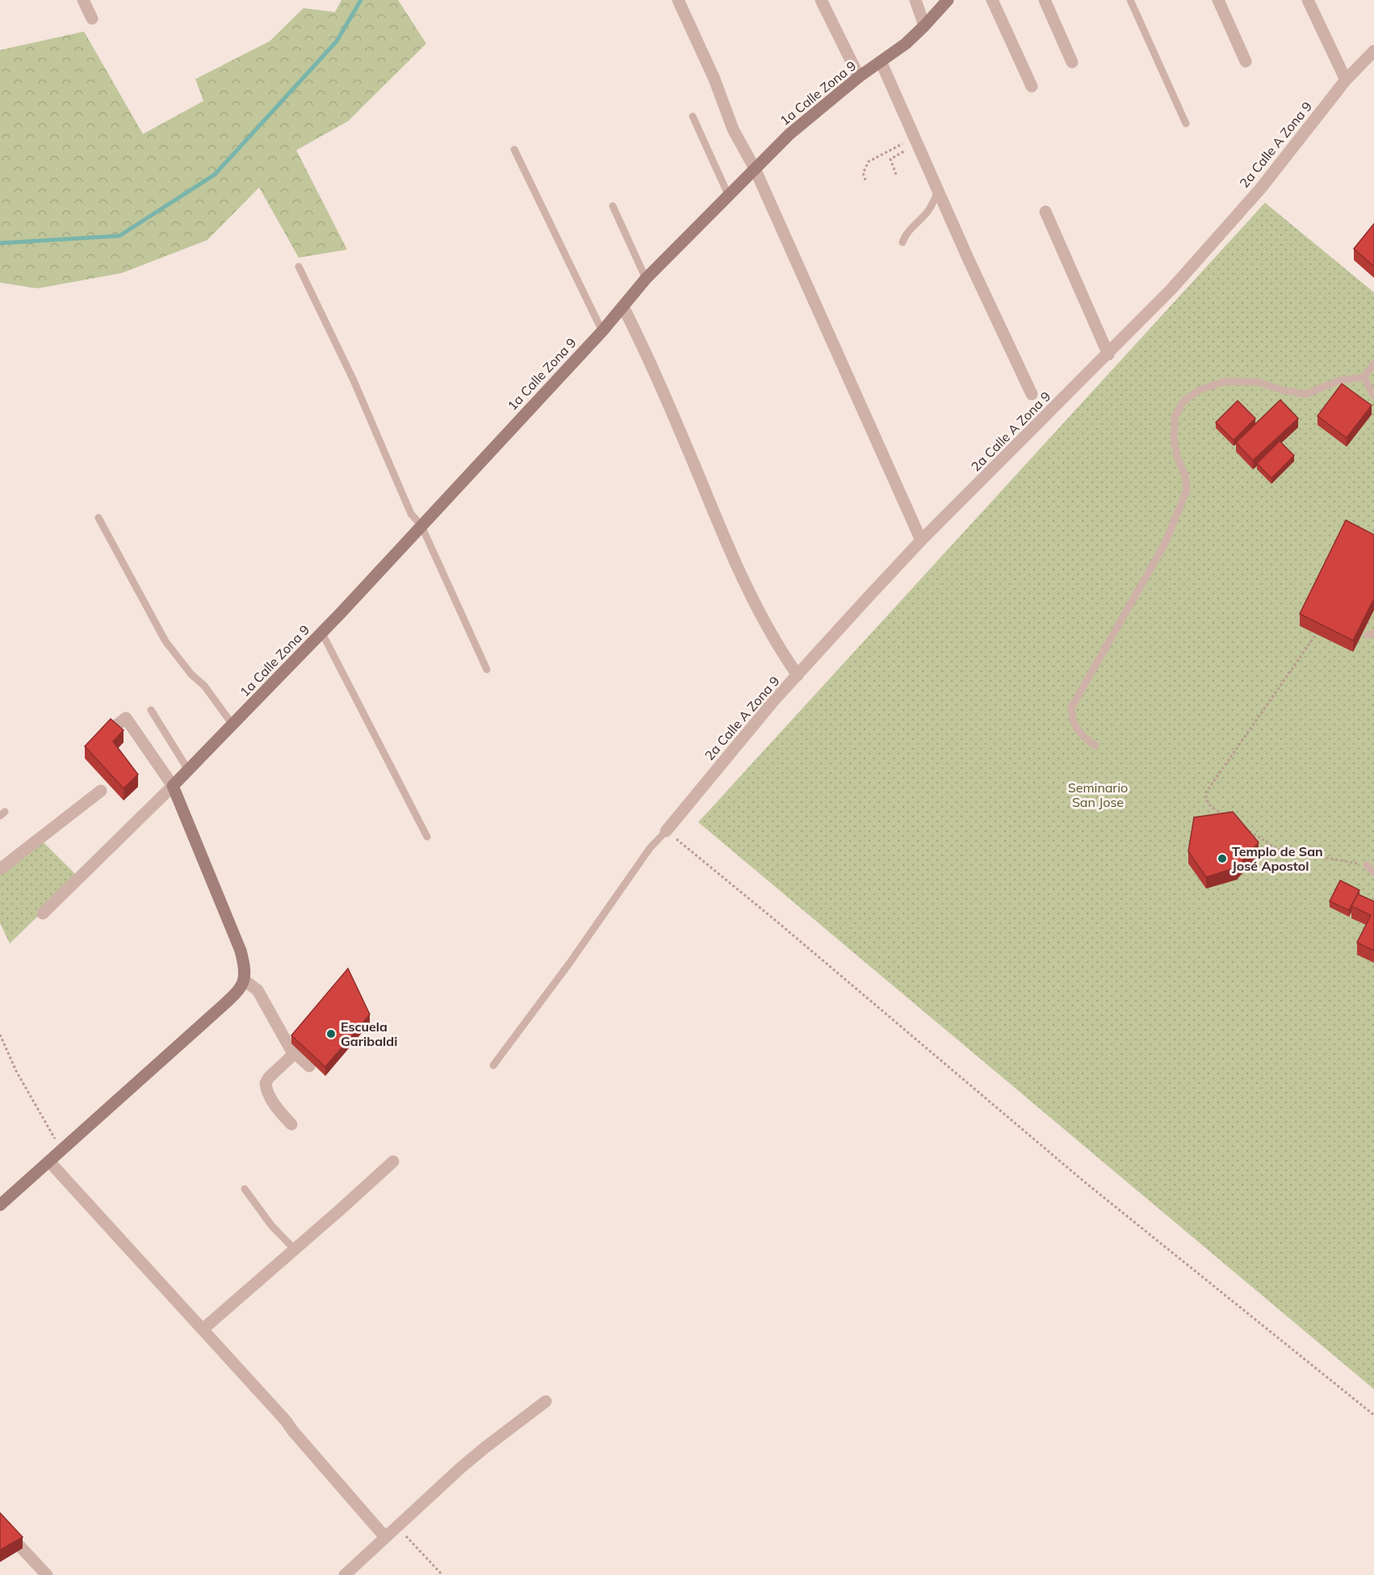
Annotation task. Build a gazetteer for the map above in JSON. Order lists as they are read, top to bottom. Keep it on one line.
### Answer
{"streets":{"street":["1a Calle Zona 9","2a Calle A Zona 9"]},"parks":["Seminario San Jose"],"places":["Templo de San José Apostol","Escuela Garibaldi"]}
